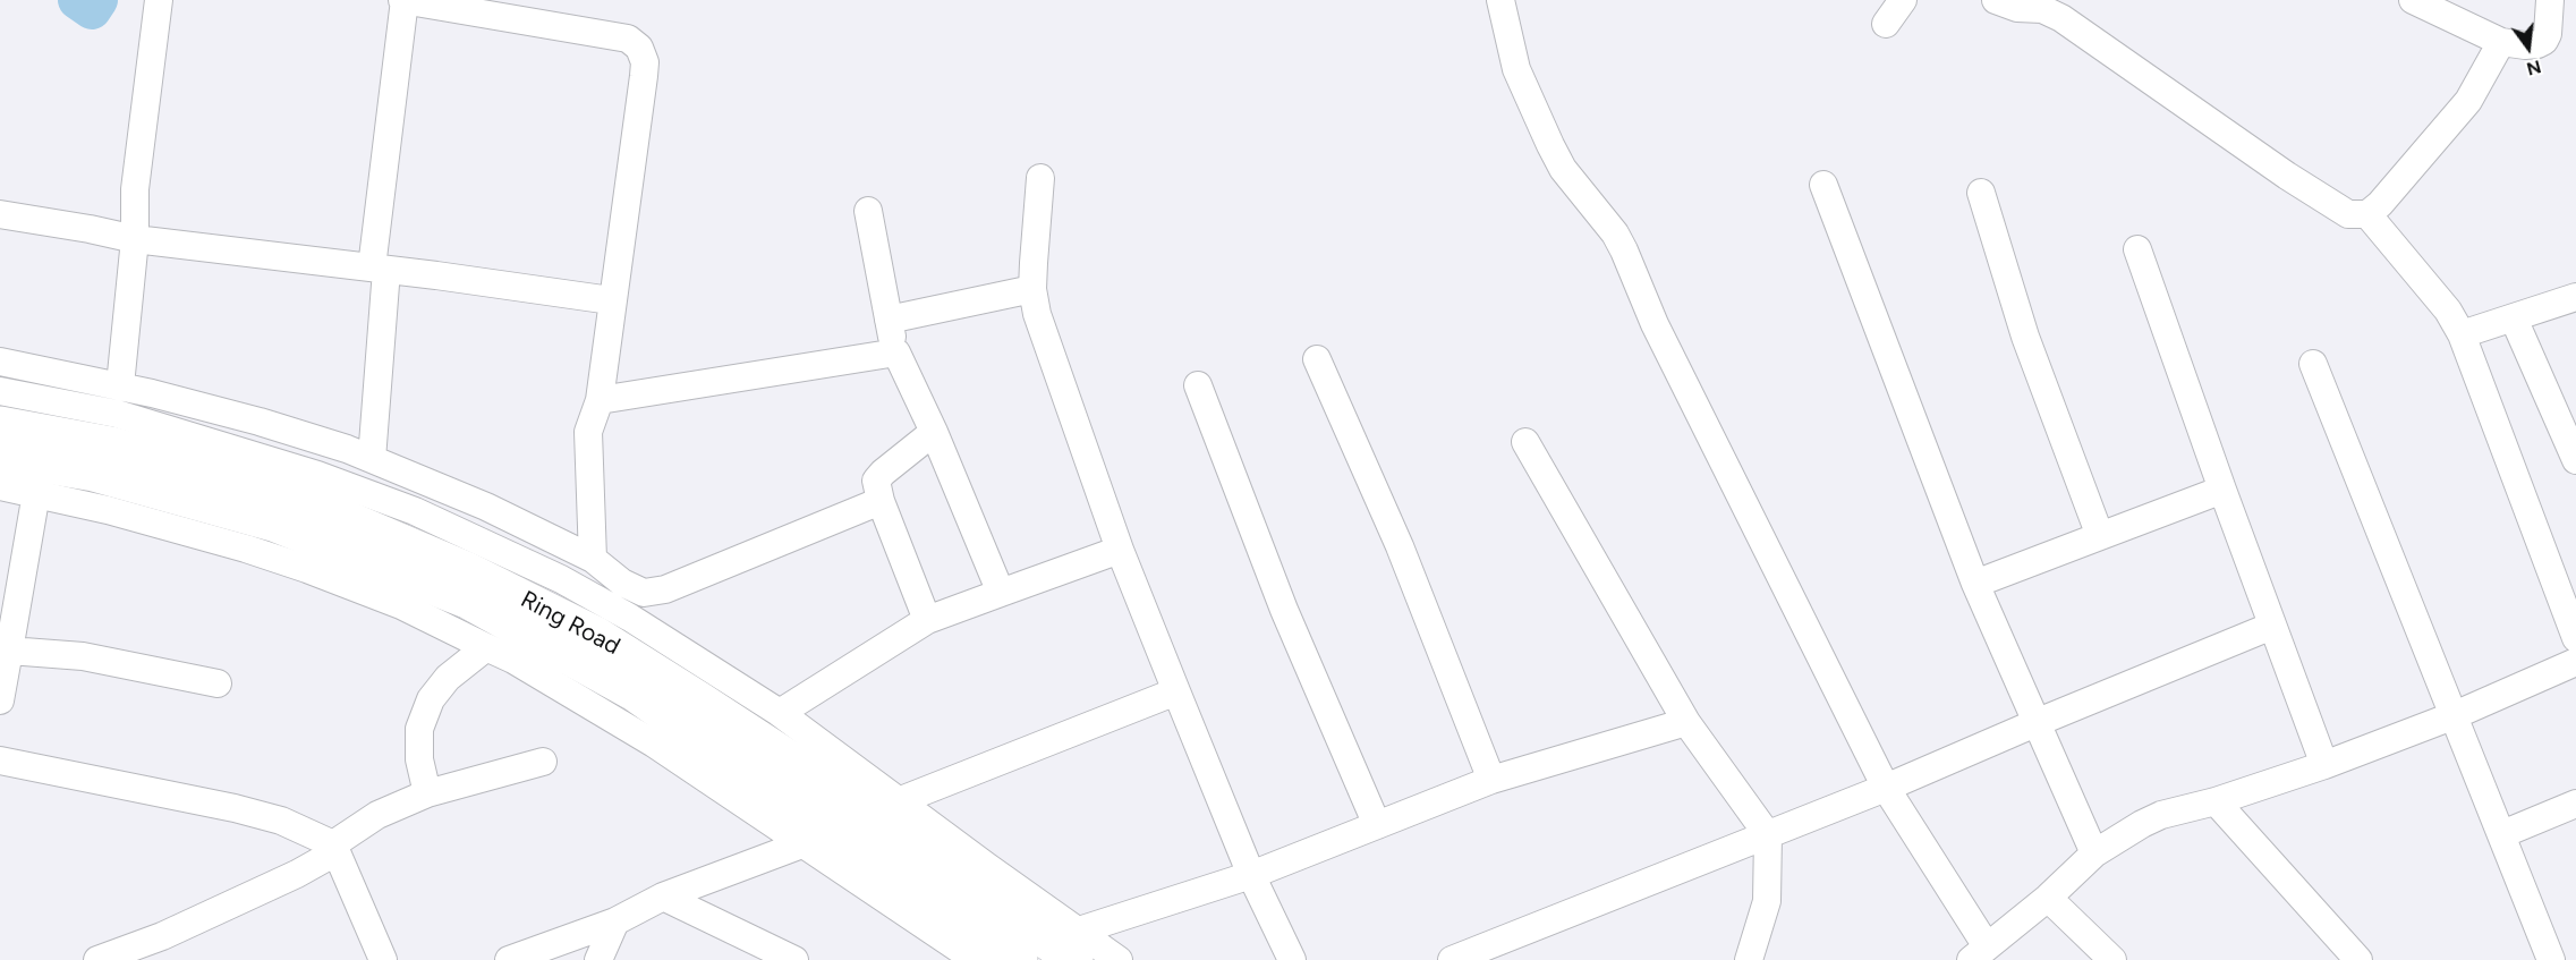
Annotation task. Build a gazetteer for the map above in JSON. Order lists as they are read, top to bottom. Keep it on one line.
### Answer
{"streets":{"highway":["Ring Road"]},"north":"bottom"}
